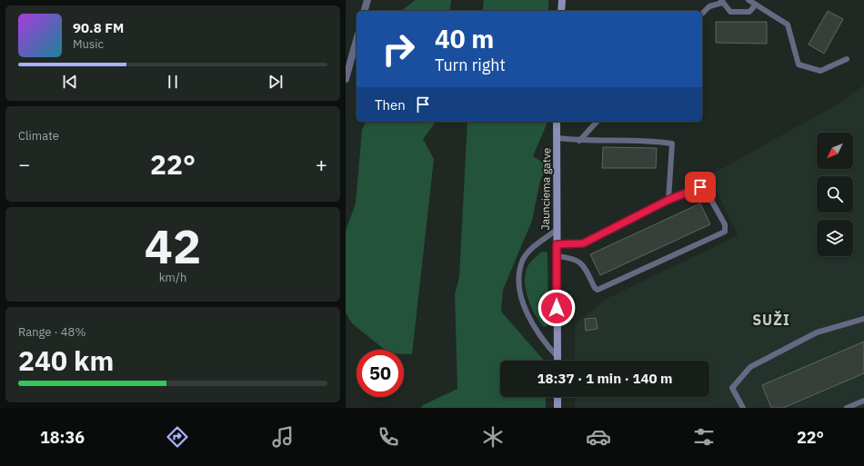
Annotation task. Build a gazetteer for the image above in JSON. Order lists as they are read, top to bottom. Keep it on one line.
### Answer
{"streets":{"main road":["Jaunciema gatve"]},"districts":["SUŽI"],"north":"bottom left","page":{"turn":["40 m","Turn right"],"song":["90.8 FM","Music"],"then":"Then","tile":["Climate",["42","km/h"],["Range · 48%","240 km"]],"heat":["−","22°","+"],"limit":"50","trip":"18:37 · 1 min · 140 m","tabs":["18:36","22°"]}}
